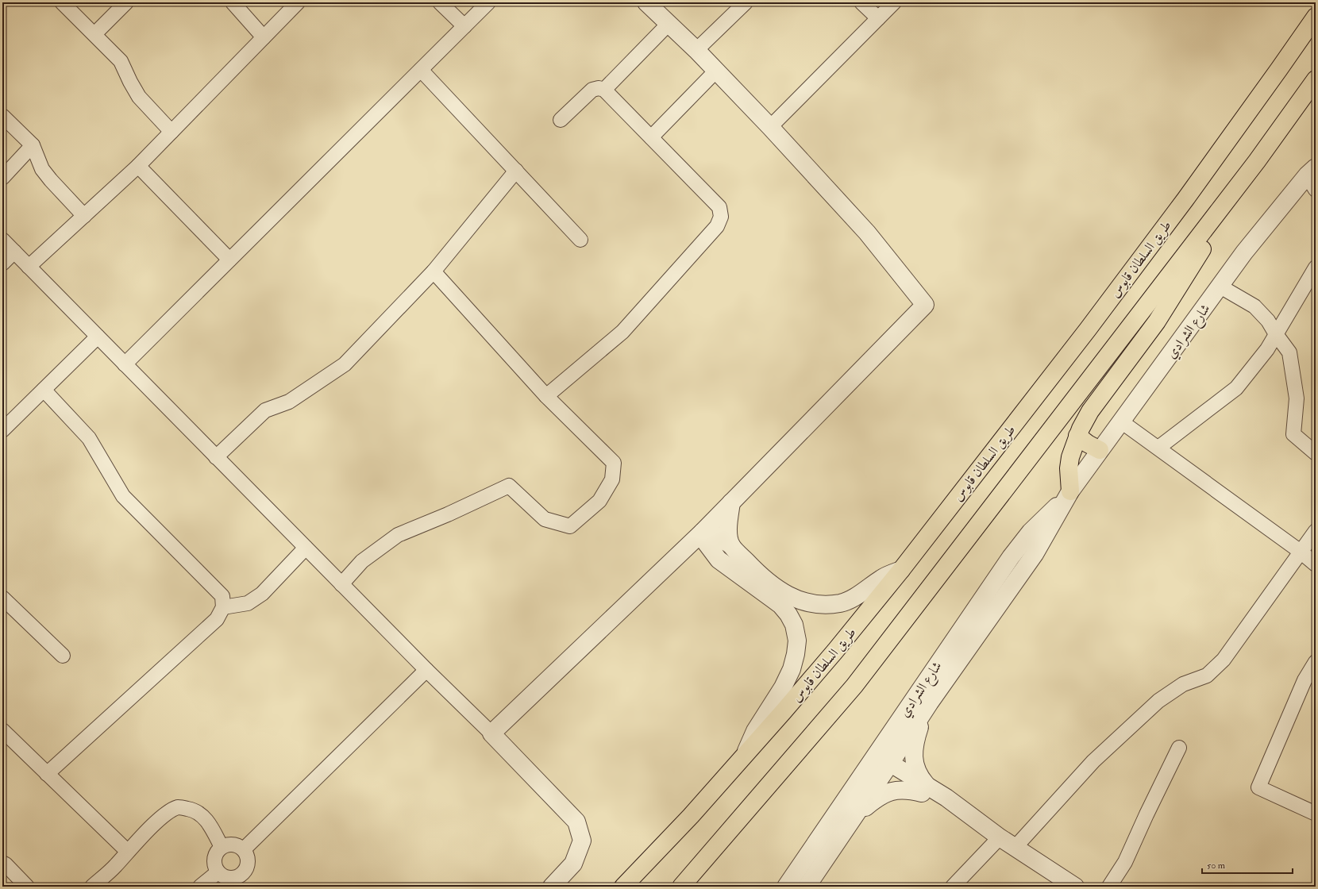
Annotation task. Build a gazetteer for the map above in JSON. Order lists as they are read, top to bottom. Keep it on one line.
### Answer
{"streets":{"highway":["طريق السلطان قابوس"],"street":["شارع الشرادي"]},"scale_bar":"50 m"}
